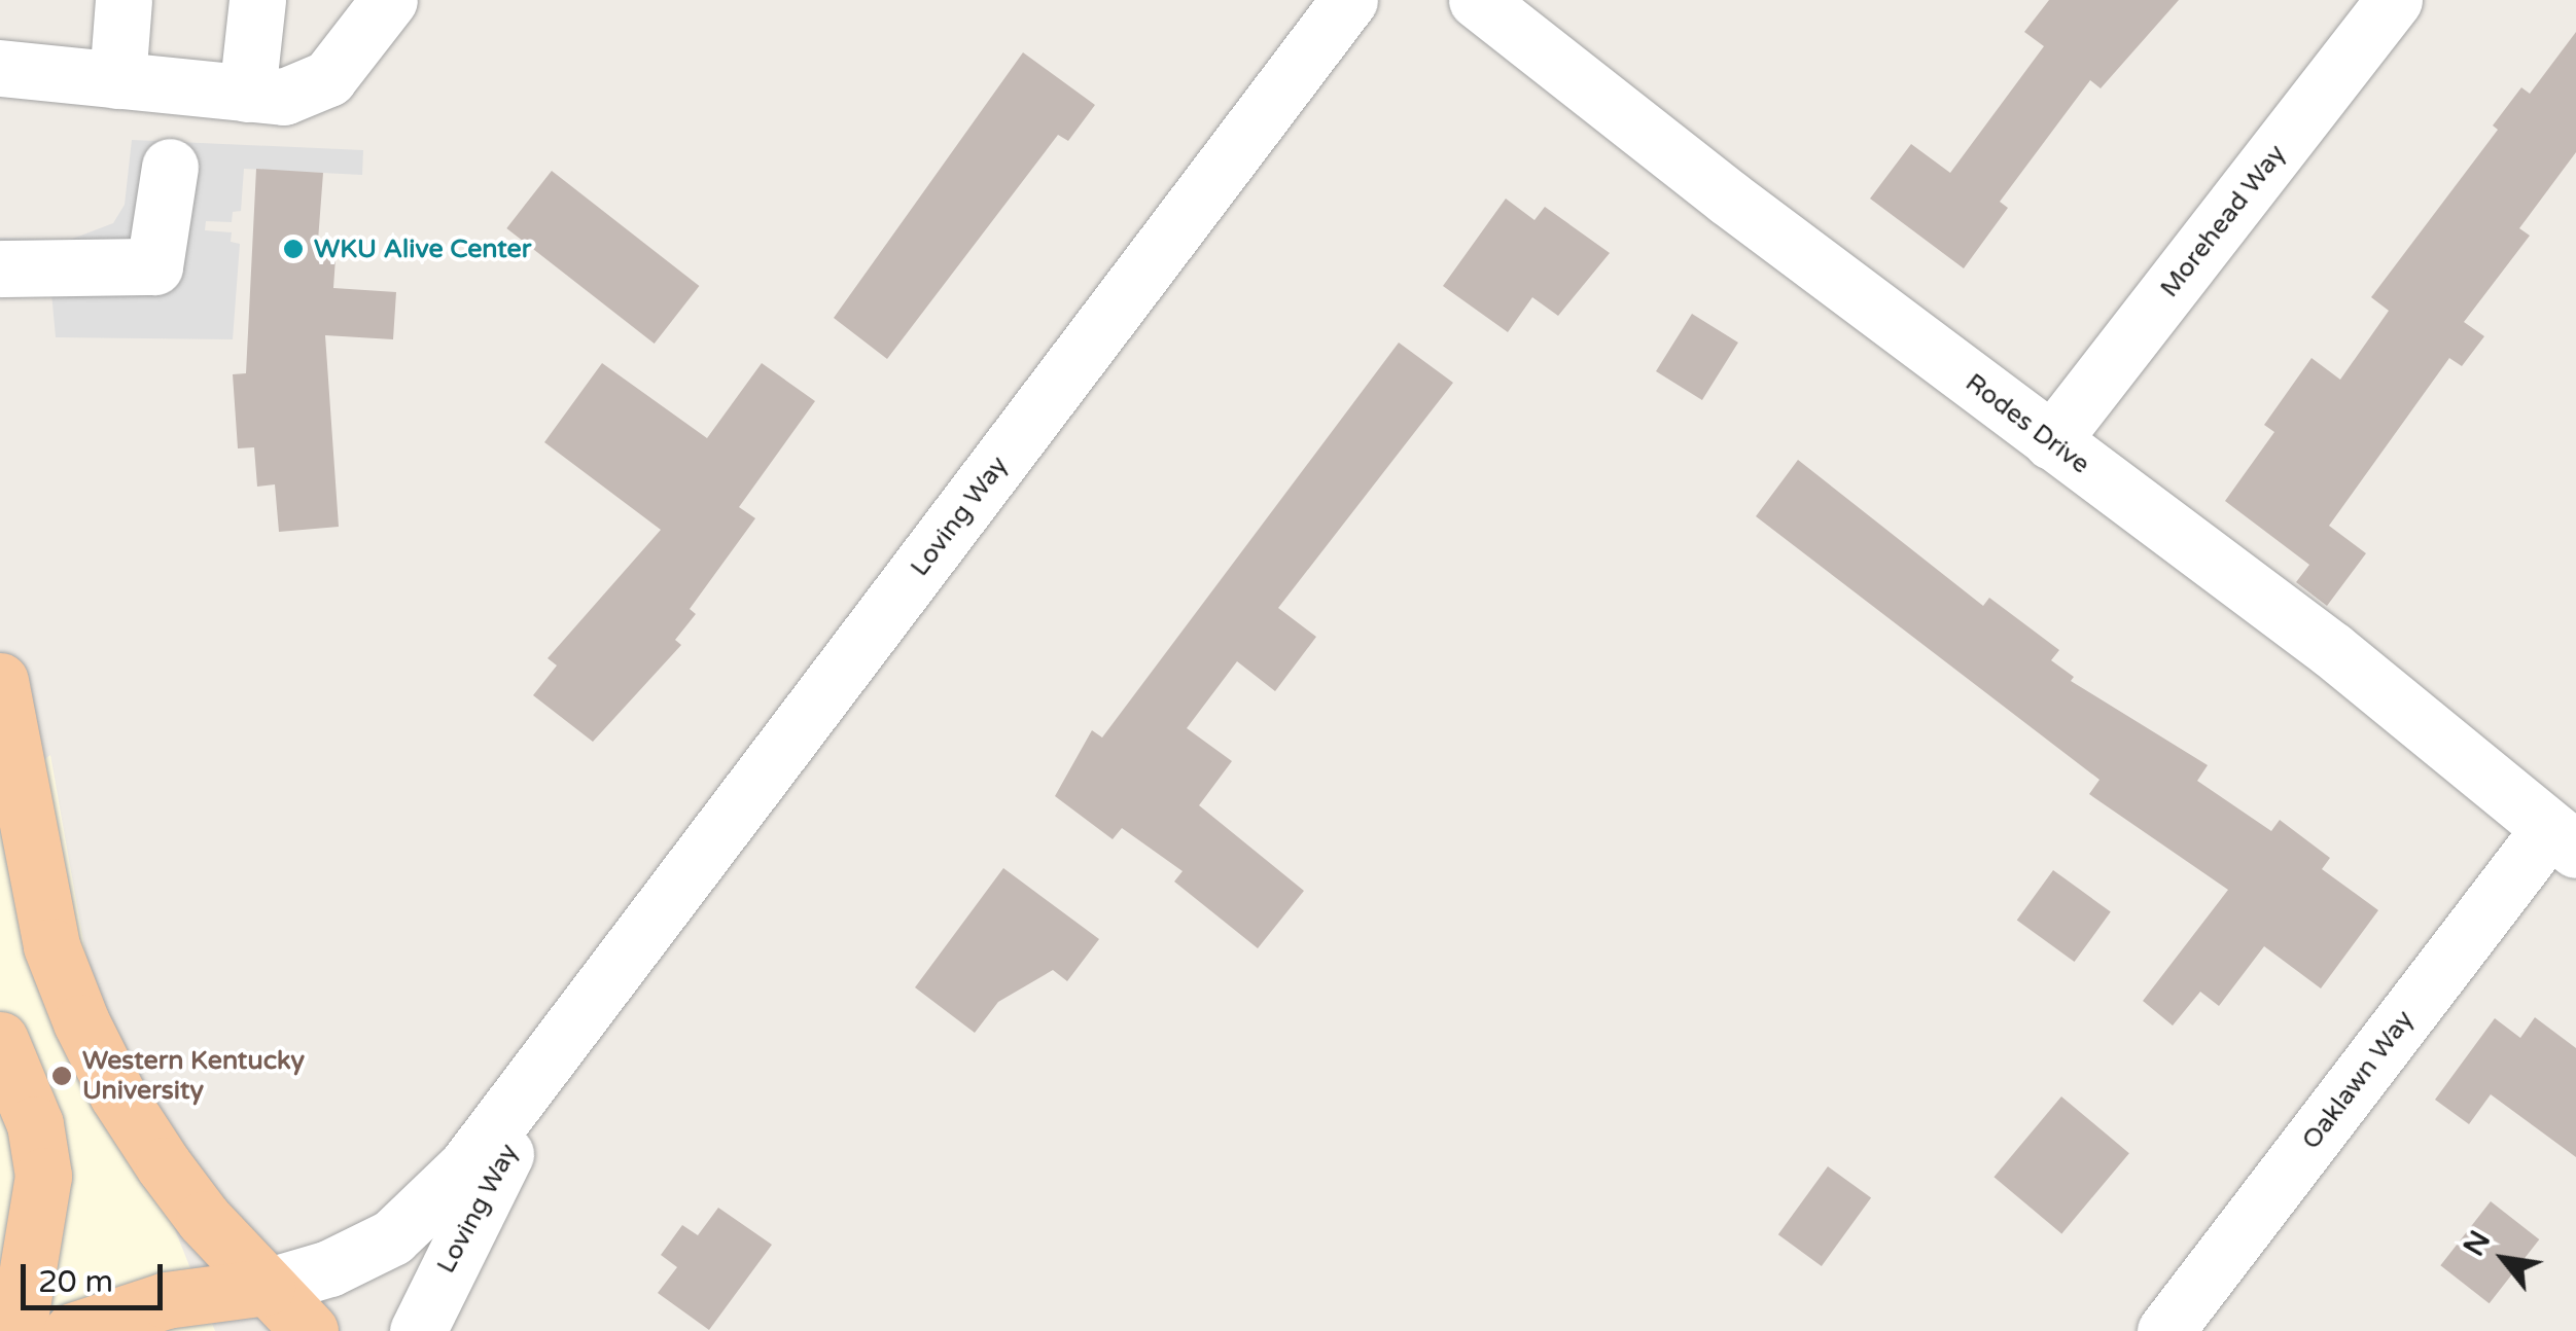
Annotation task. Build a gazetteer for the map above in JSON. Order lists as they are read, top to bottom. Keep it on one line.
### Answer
{"streets":{"street":["Morehead Way","Rodes Drive","Loving Way","Oaklawn Way"]},"crossings":[["Morehead Way","Rodes Drive"],["Rodes Drive","Oaklawn Way"]],"places":["WKU Alive Center","Western Kentucky University"],"scale_bar":"20 m","north":"top left"}
